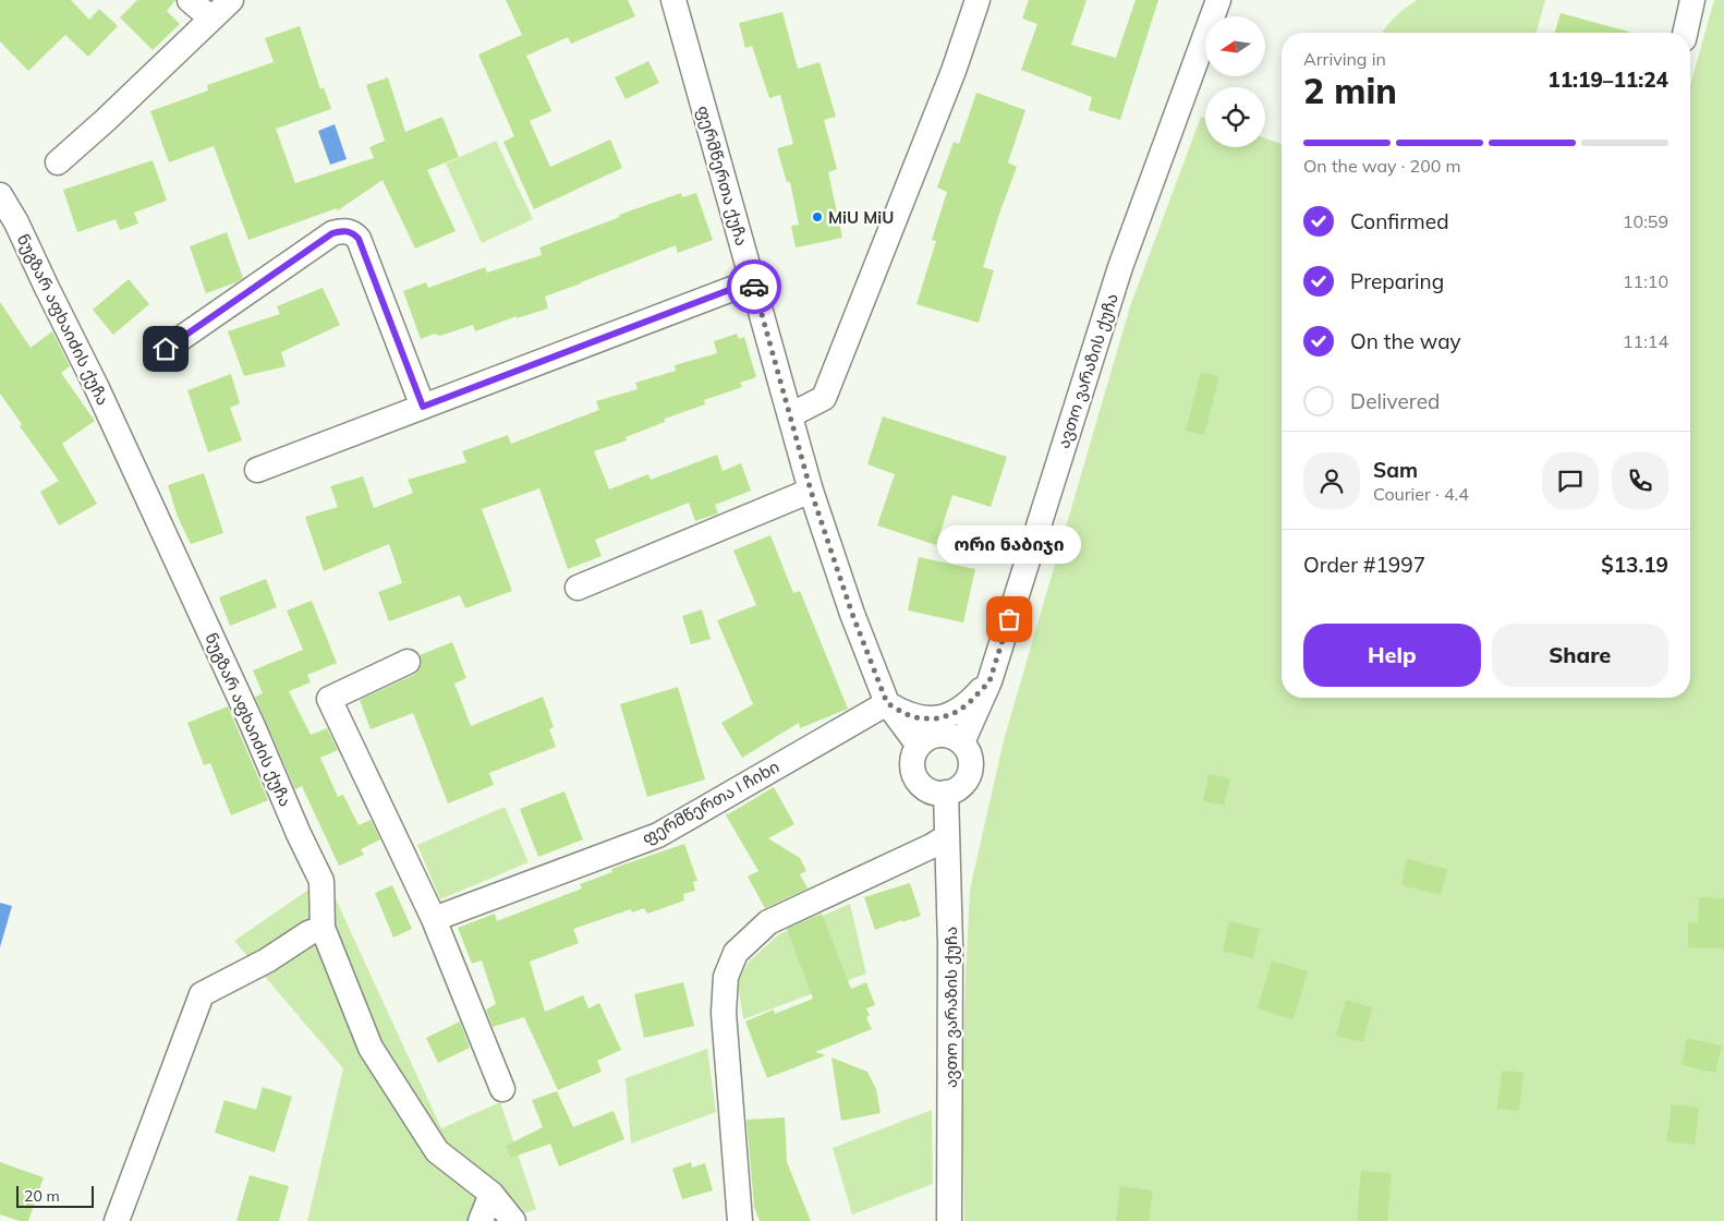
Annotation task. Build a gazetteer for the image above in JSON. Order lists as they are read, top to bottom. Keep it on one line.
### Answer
{"streets":{"street":["ფერმწერთა ქუჩა","ნუგზარ აფხაიძის ქუჩა","ავთო ვარაზის ქუჩა","ფერმწერთა I ჩიხი"]},"crossings":[["ფერმწერთა ქუჩა","ავთო ვარაზის ქუჩა"],["ფერმწერთა ქუჩა","ფერმწერთა I ჩიხი"]],"places":["MiU MiU","ორი ნაბიჯი"],"scale_bar":"20 m","north":"left","page":{"heading":["2 min","Arriving in","11:19–11:24"],"panel":["Sam","Courier · 4.4","Order #1997","$13.19"],"bar":"On the way · 200 m","list":[["Confirmed","10:59"],["Preparing","11:10"],["On the way","11:14"],"Delivered"],"bubble":"ორი ნაბიჯი","buttons":["Help","Share"],"scale":"20 m"}}
